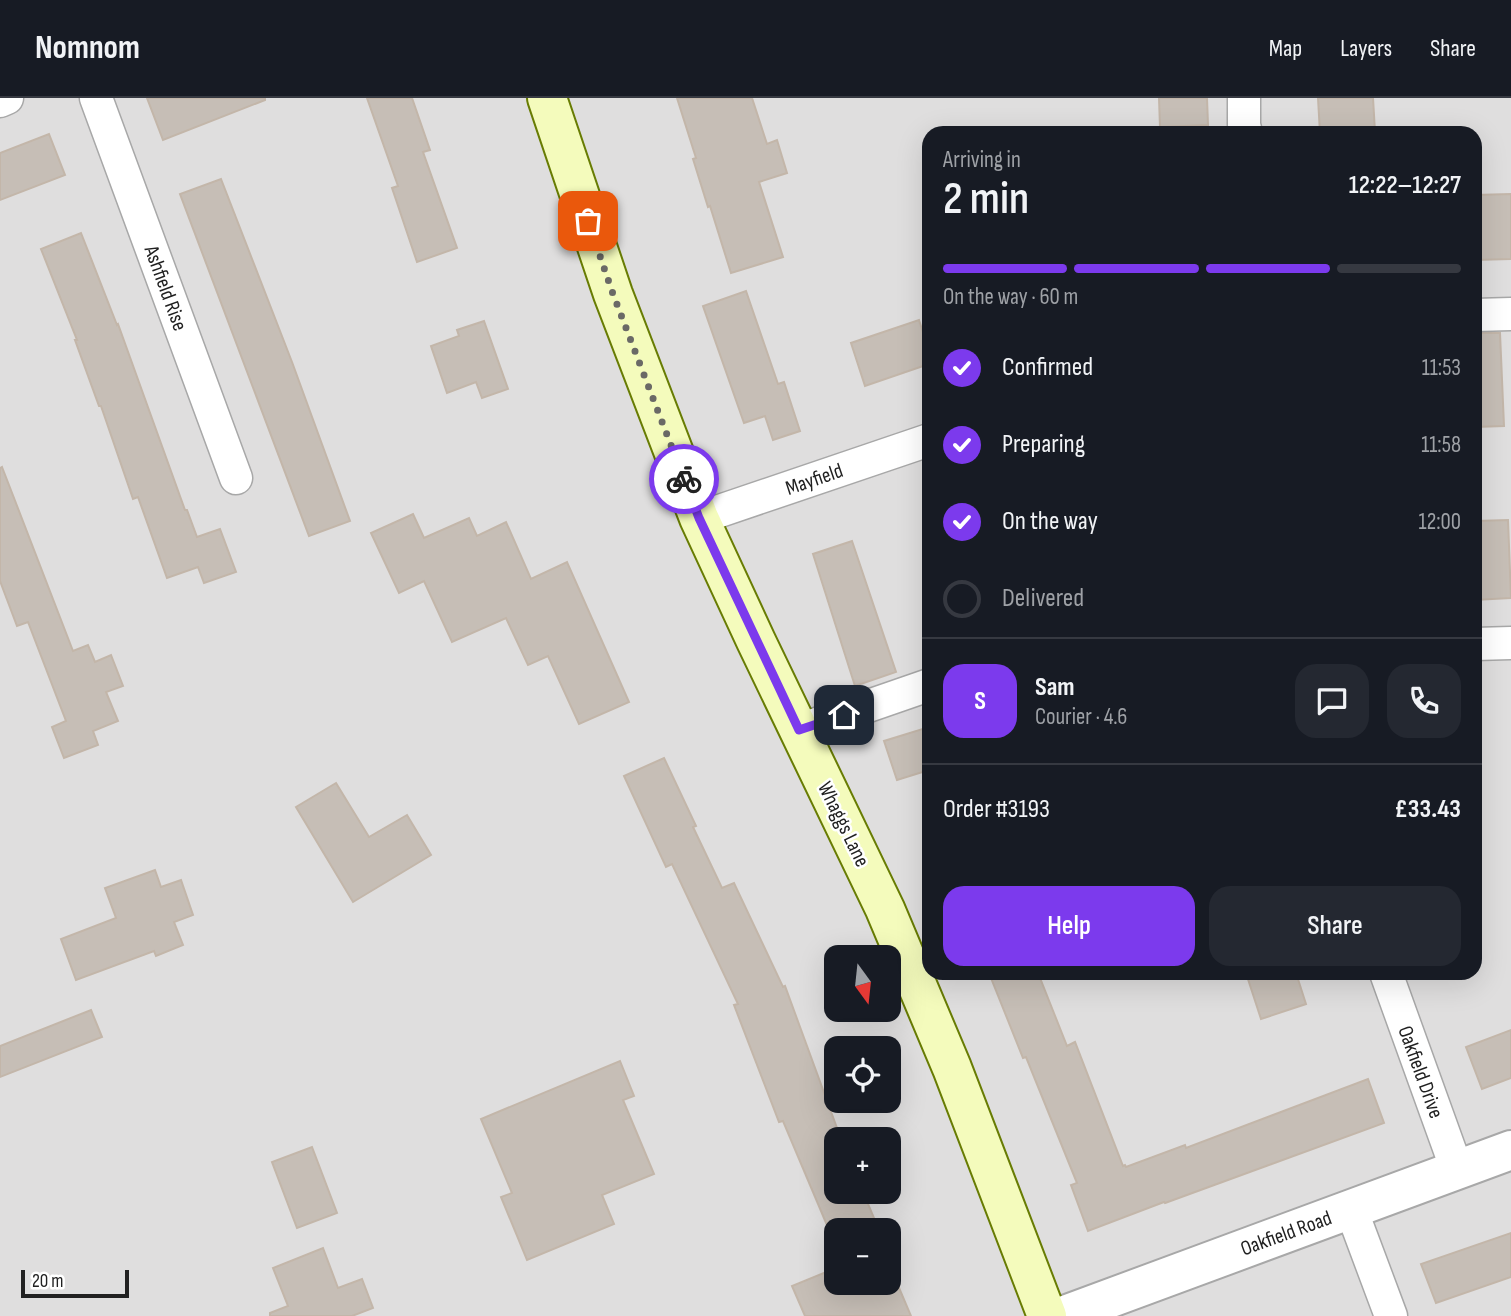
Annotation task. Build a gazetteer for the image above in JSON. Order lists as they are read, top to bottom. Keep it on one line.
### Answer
{"streets":{"main road":["Whaggs Lane"],"street":["Ashfield Rise","Mayfield","Oakfield Drive","Oakfield Road"]},"crossings":[["Mayfield","Whaggs Lane"],["Oakfield Drive","Oakfield Road"]],"scale_bar":"20 m","north":"bottom","page":{"header":"Nomnom","nav":["Map","Layers","Share"],"heading":["2 min","Arriving in","12:22–12:27"],"panel":["Sam","Courier · 4.6","Order #3193","£33.43"],"bar":"On the way · 60 m","list":[["Confirmed","11:53"],["Preparing","11:58"],["On the way","12:00"],"Delivered"],"round":"S","buttons":["Help","Share"],"map_buttons":["+","−"],"scale":"20 m"}}
